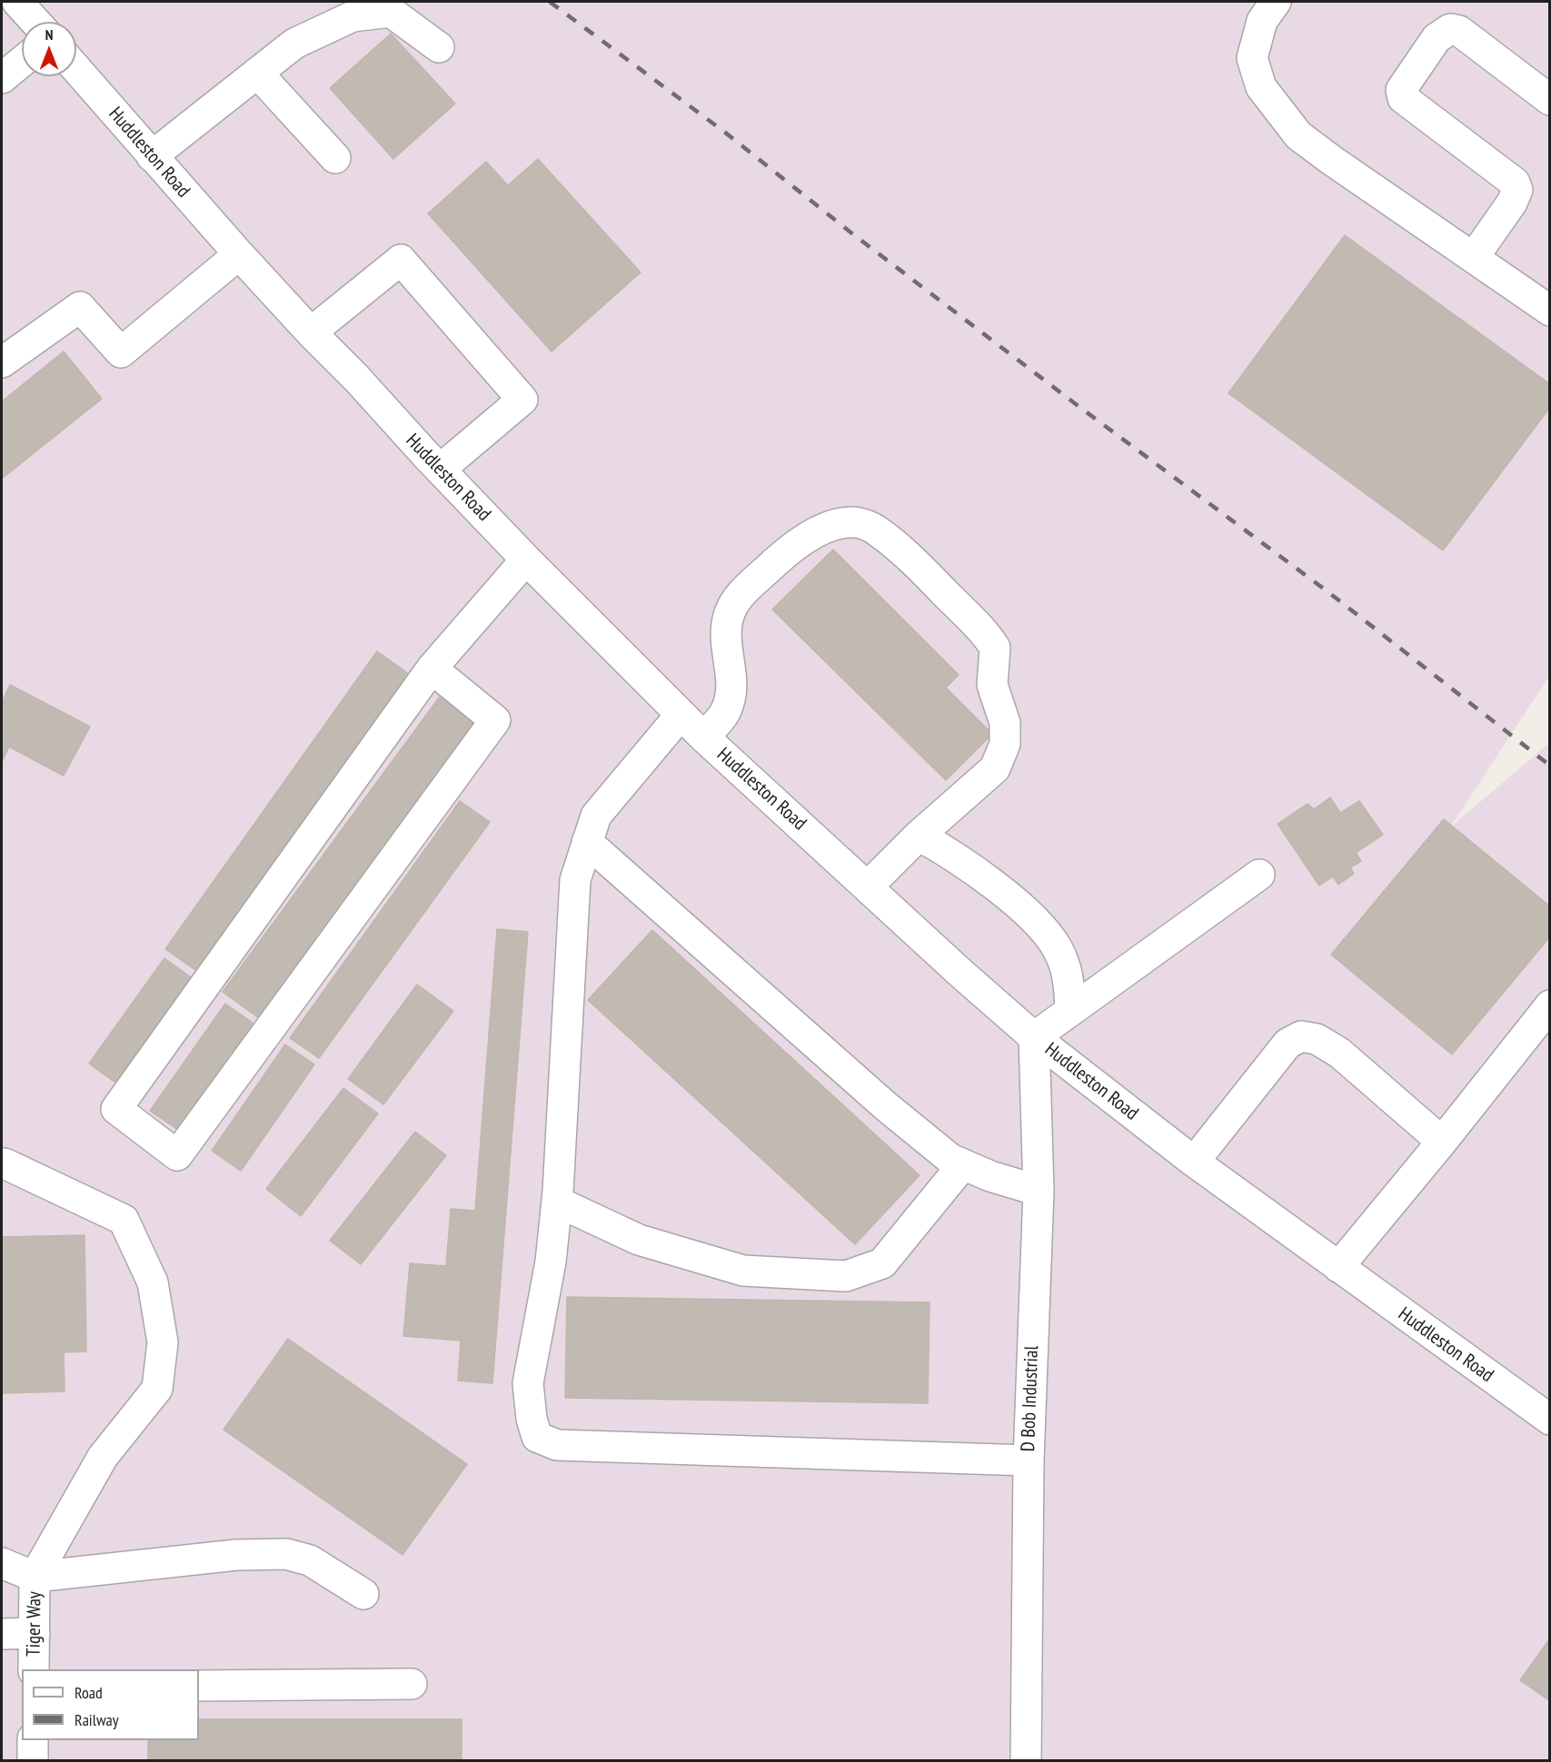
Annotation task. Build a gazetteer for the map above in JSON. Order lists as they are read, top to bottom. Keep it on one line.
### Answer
{"streets":{"street":["Huddleston Road","D Bob Industrial","Tiger Way"]},"crossings":[["Huddleston Road","D Bob Industrial"]],"legend":["Road","Railway"],"north":"top"}
